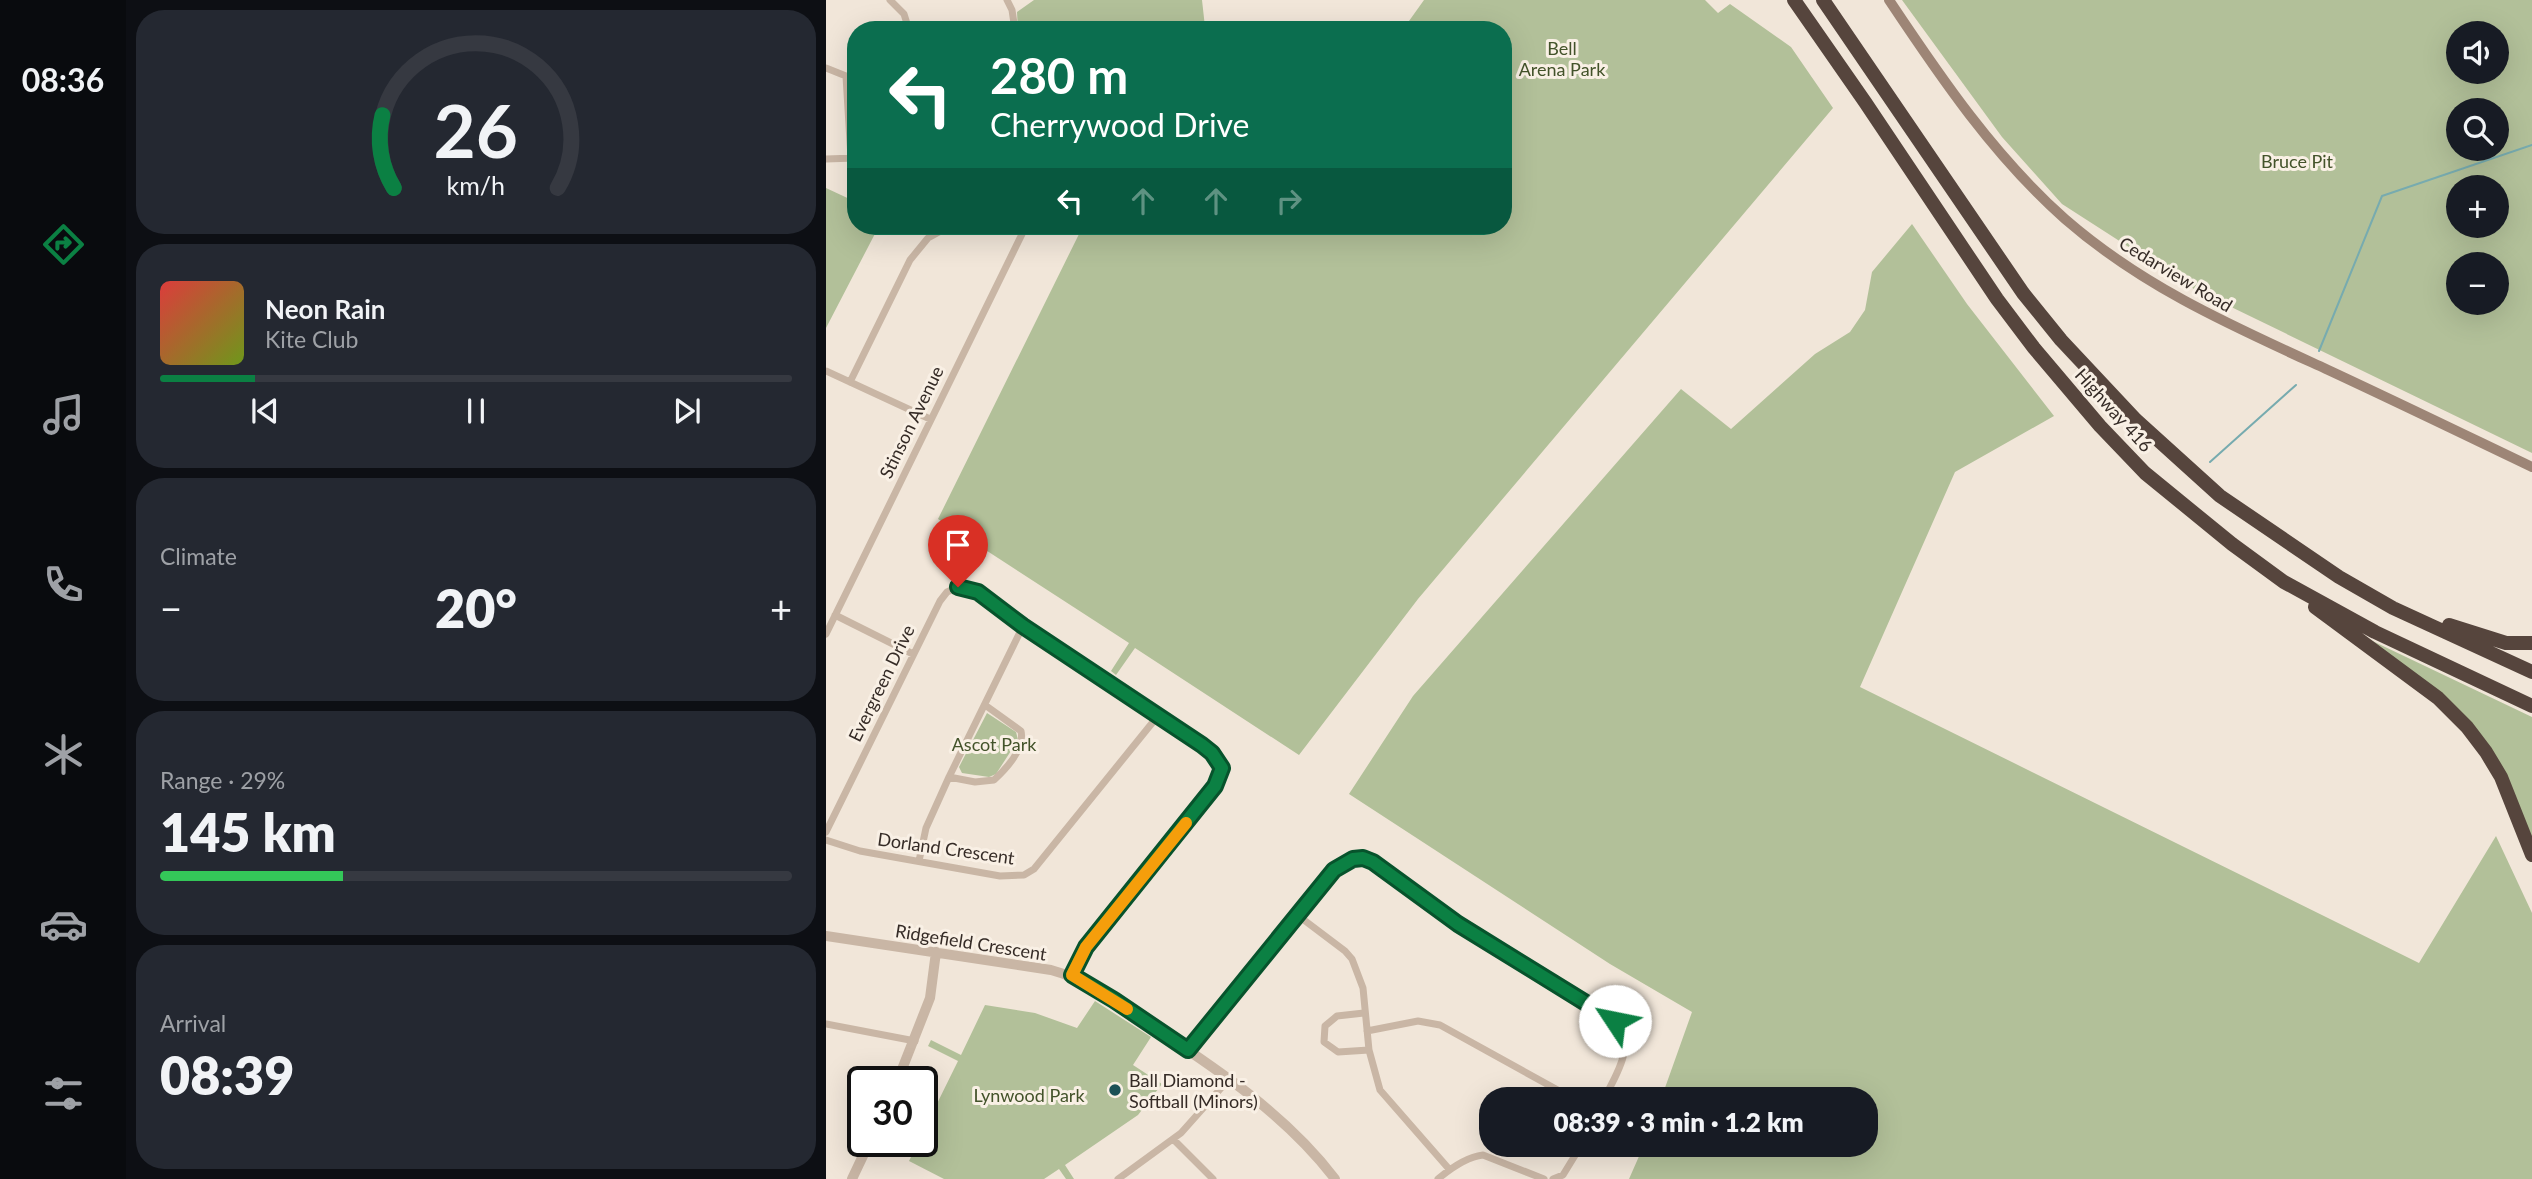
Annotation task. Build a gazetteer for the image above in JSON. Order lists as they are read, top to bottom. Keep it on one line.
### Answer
{"streets":{"highway":["Highway 416"],"main road":["Cedarview Road"],"street":["Stinson Avenue","Evergreen Drive","Dorland Crescent","Ridgefield Crescent"]},"crossings":[["Evergreen Drive","Dorland Crescent"],["Evergreen Drive","Ridgefield Crescent"]],"parks":["Bell Arena Park","Bruce Pit","Ascot Park","Lynwood Park"],"places":["Ball Diamond - Softball (Minors)"],"page":{"tabs":"08:36","map_buttons":["+","−"],"turn":["280 m","Cherrywood Drive"],"song":["Neon Rain","Kite Club"],"tile":["Climate",["Range · 29%","145 km"],["Arrival","08:39"]],"heat":["−","20°","+"],"limit":"30","trip":"08:39 · 3 min · 1.2 km","gauge":["26","km/h"]}}
